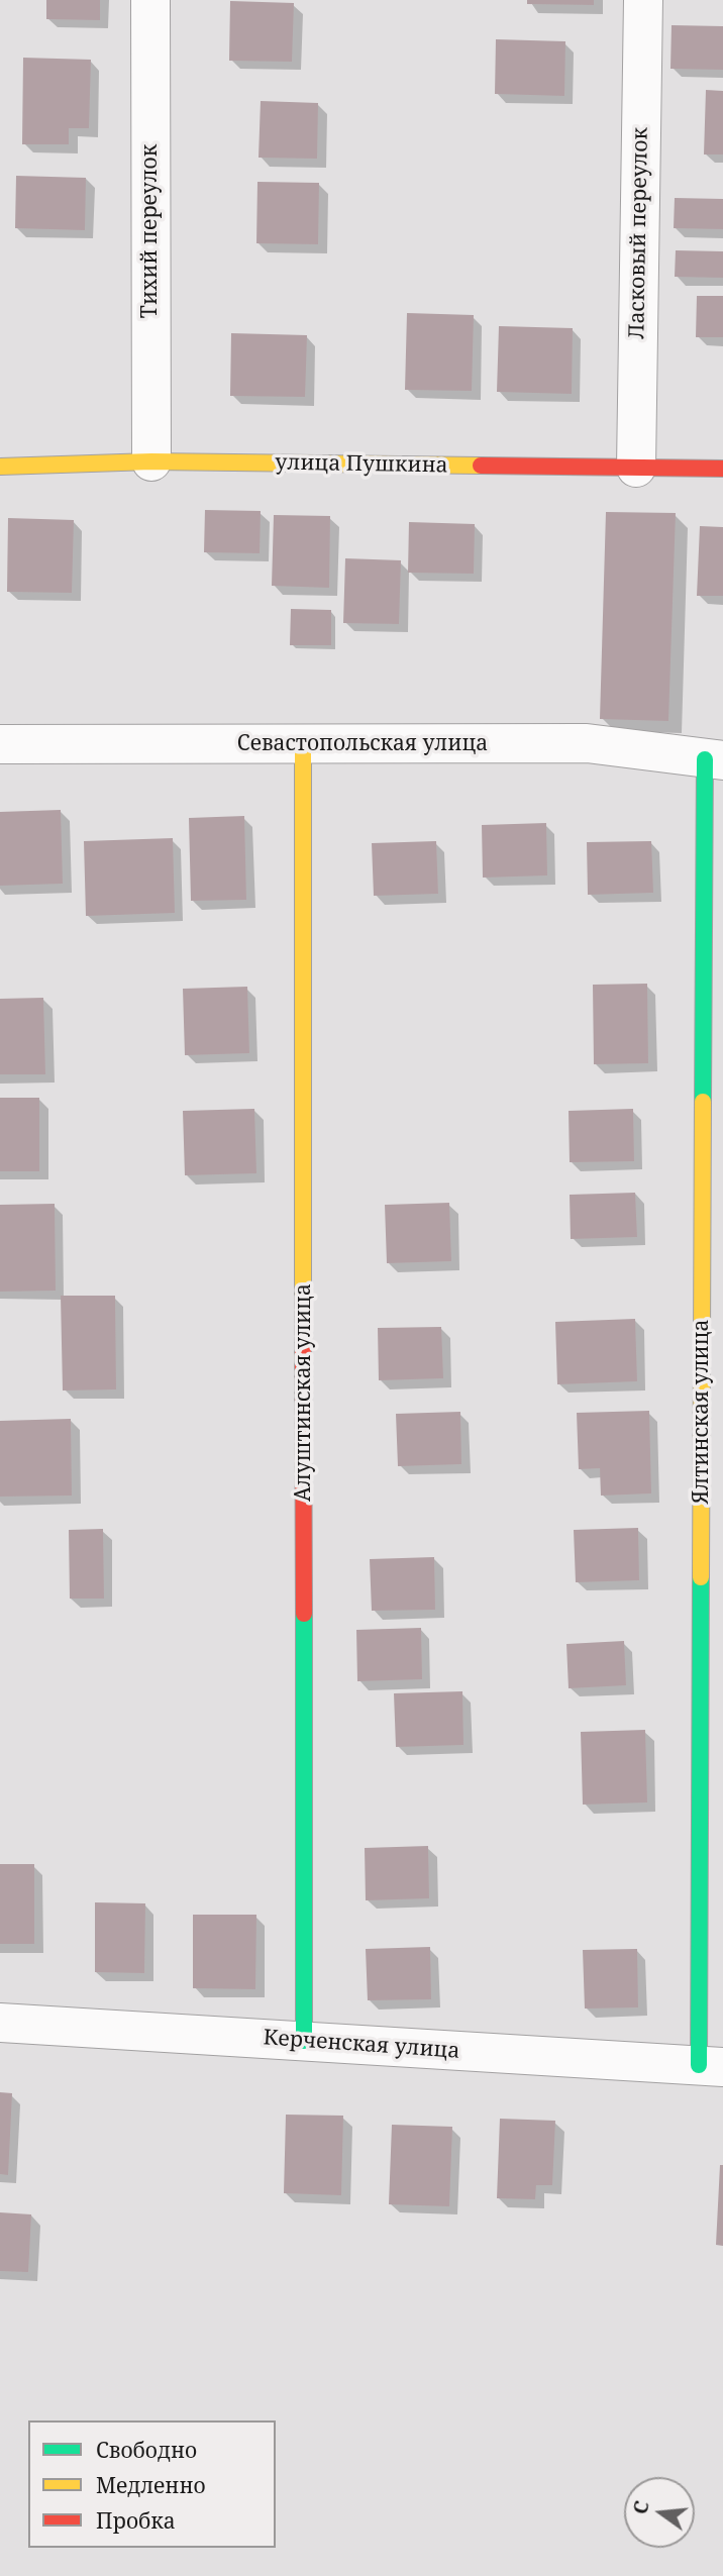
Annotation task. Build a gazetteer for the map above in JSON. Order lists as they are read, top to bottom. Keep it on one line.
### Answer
{"streets":{"street":["Тихий переулок","Ласковый переулок","улица Пушкина","Севастопольская улица","Алуштинская улица","Ялтинская улица","Керченская улица"]},"crossings":[["Тихий переулок","улица Пушкина"],["Ласковый переулок","улица Пушкина"],["Севастопольская улица","Алуштинская улица"],["Севастопольская улица","Ялтинская улица"],["Алуштинская улица","Керченская улица"],["Ялтинская улица","Керченская улица"]],"legend":["Свободно","Медленно","Пробка"],"north":"left"}
